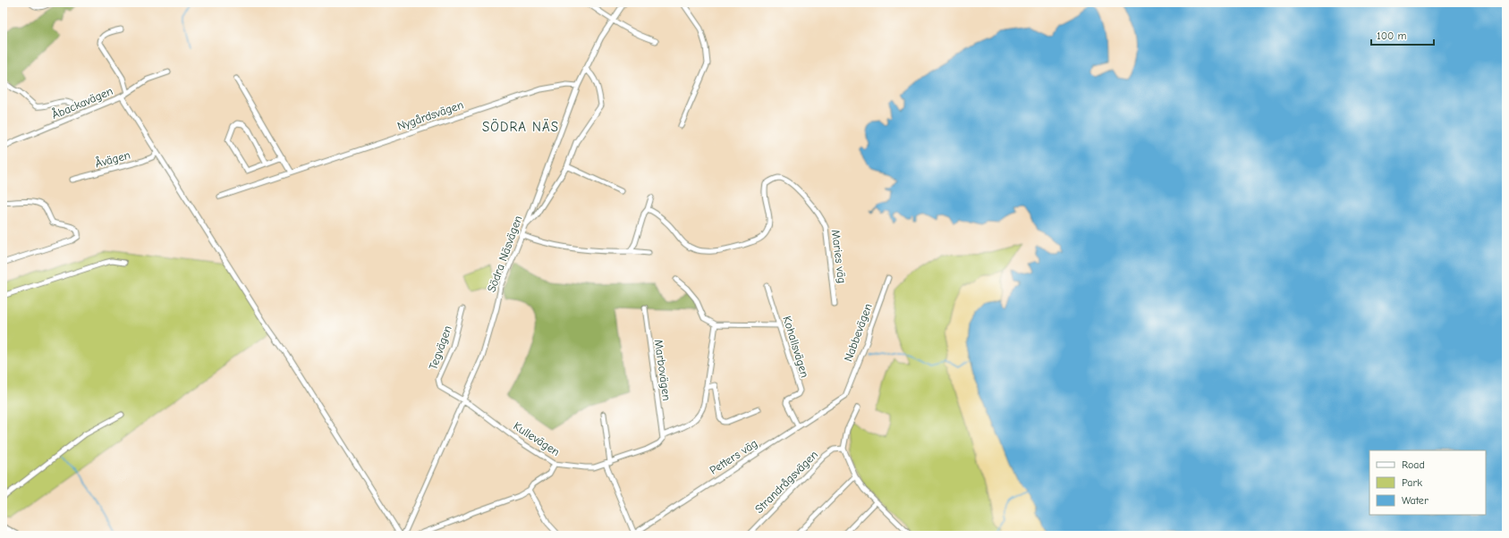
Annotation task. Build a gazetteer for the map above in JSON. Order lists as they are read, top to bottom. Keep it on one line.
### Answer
{"streets":{"street":["Åbackavägen","Nygårdsvägen","Åvägen","Södra Näsvägen","Maries väg","Nabbevägen","Kohallsvägen","Tegvägen","Marbovägen","Kullevägen","Petters väg","Strandrågsvägen"]},"crossings":[["Nygårdsvägen","Södra Näsvägen"],["Södra Näsvägen","Tegvägen"],["Södra Näsvägen","Kullevägen"],["Nabbevägen","Petters väg"],["Kohallsvägen","Petters väg"],["Tegvägen","Kullevägen"],["Marbovägen","Kullevägen"]],"districts":["SÖDRA NÄS"],"legend":["Road","Park","Water"],"scale_bar":"100 m"}
